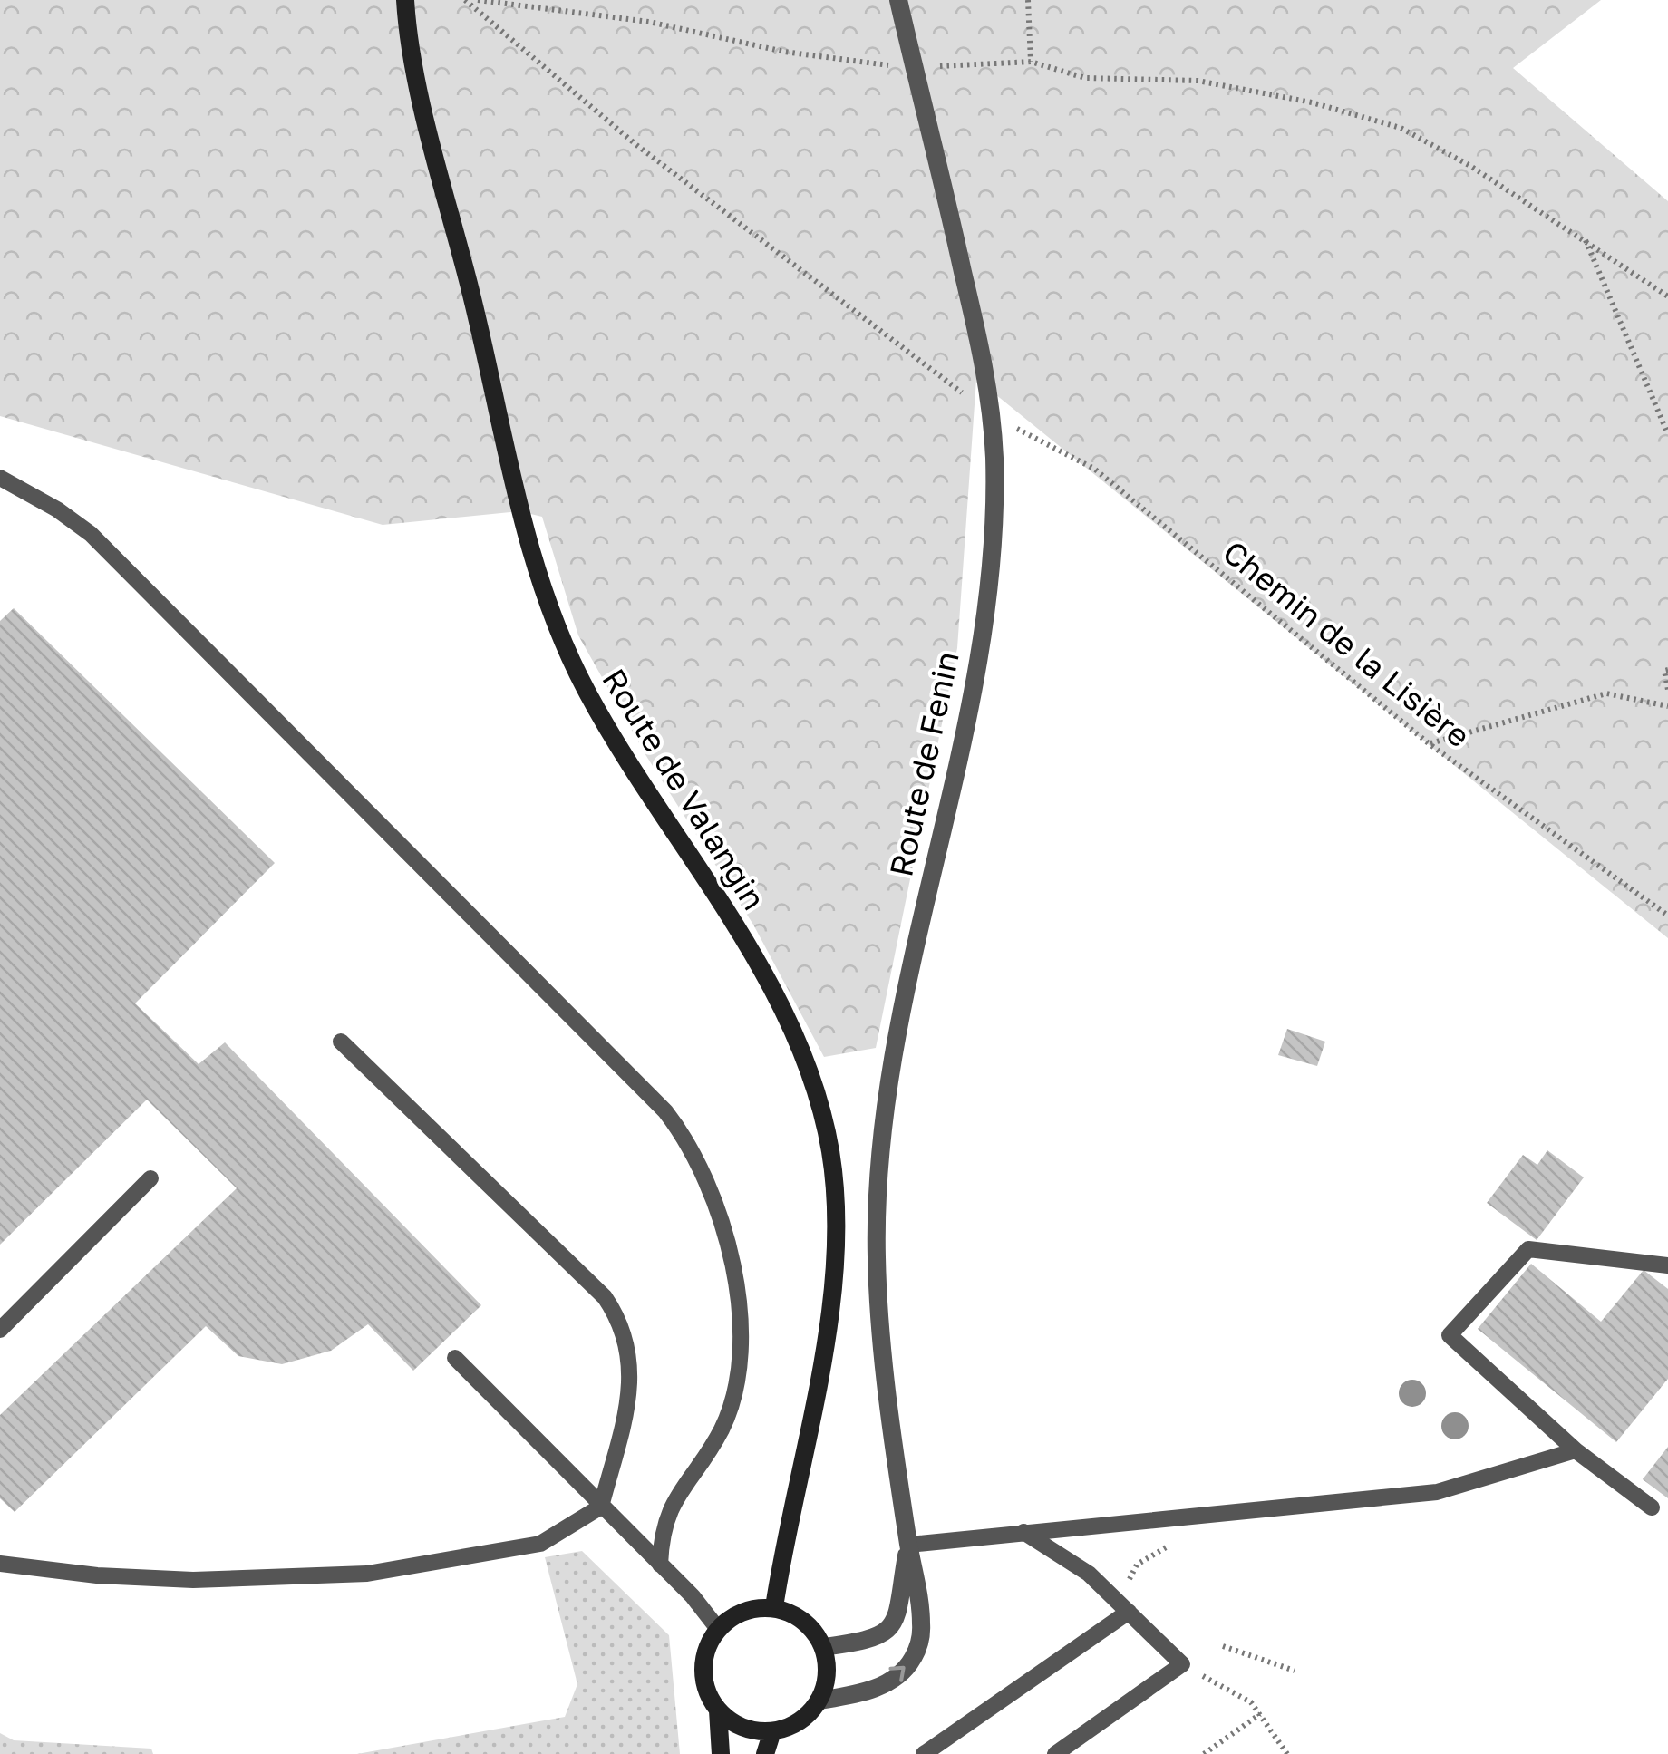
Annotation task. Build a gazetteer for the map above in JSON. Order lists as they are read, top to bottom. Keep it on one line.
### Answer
{"streets":{"main road":["Route de Valangin"],"street":["Route de Fenin"],"path":["Chemin de la Lisière"]},"crossings":[["Chemin de la Lisière","Route de Fenin"],["Route de Fenin","Route de Valangin"]]}
